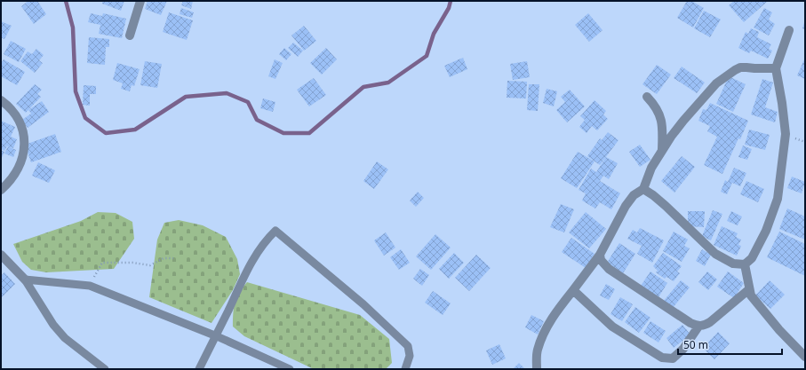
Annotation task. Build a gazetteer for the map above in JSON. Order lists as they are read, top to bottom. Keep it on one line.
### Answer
{"scale_bar":"50 m"}
